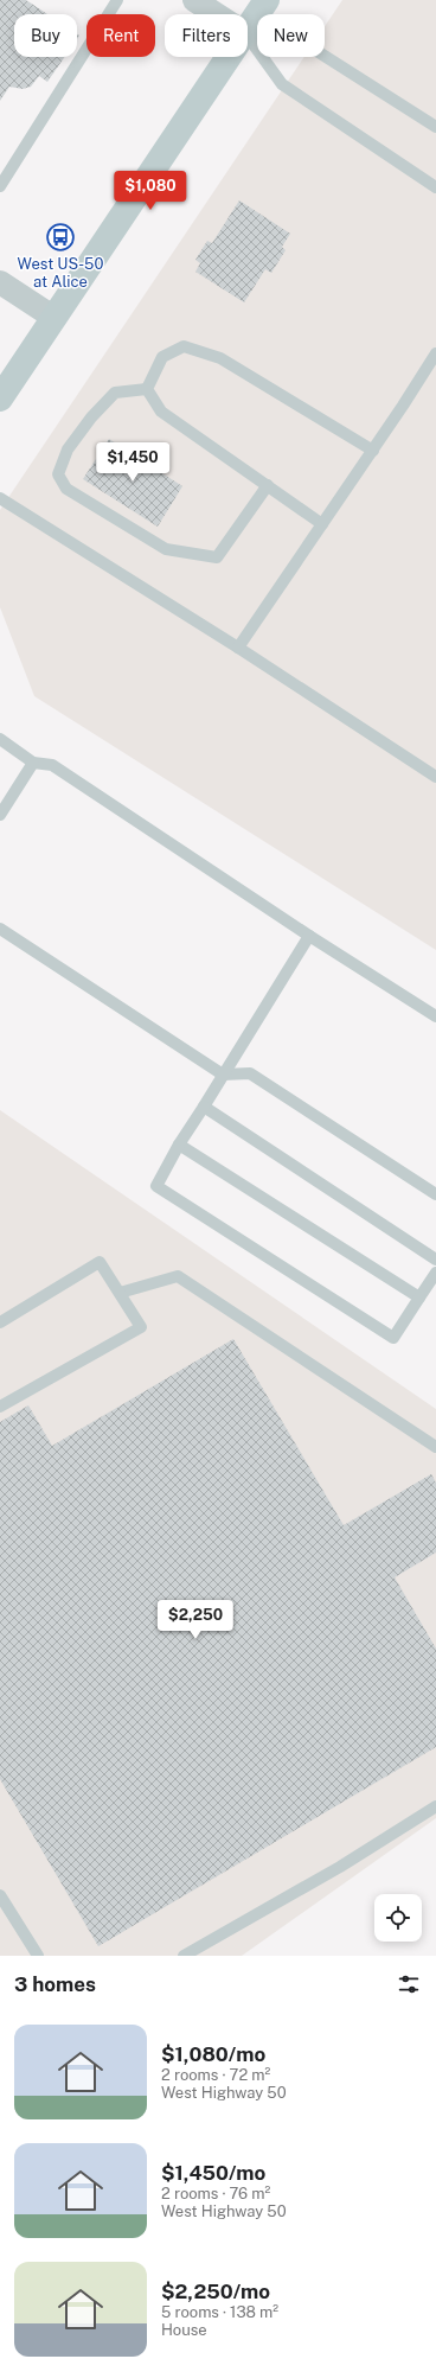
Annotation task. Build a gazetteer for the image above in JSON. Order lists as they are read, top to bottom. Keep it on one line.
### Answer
{"places":{"bus stop":["West US-50 at Alice"]},"page":{"chip":["Buy","Rent","Filters","New"],"price":["$1,080","$1,450","$2,250"],"heading":"3 homes","list":[{"name":"$1,080/mo","note":"2 rooms · 72 m² · West Highway 50"},{"name":"$1,450/mo","note":"2 rooms · 76 m² · West Highway 50"},{"name":"$2,250/mo","note":"5 rooms · 138 m² · House"}]}}
